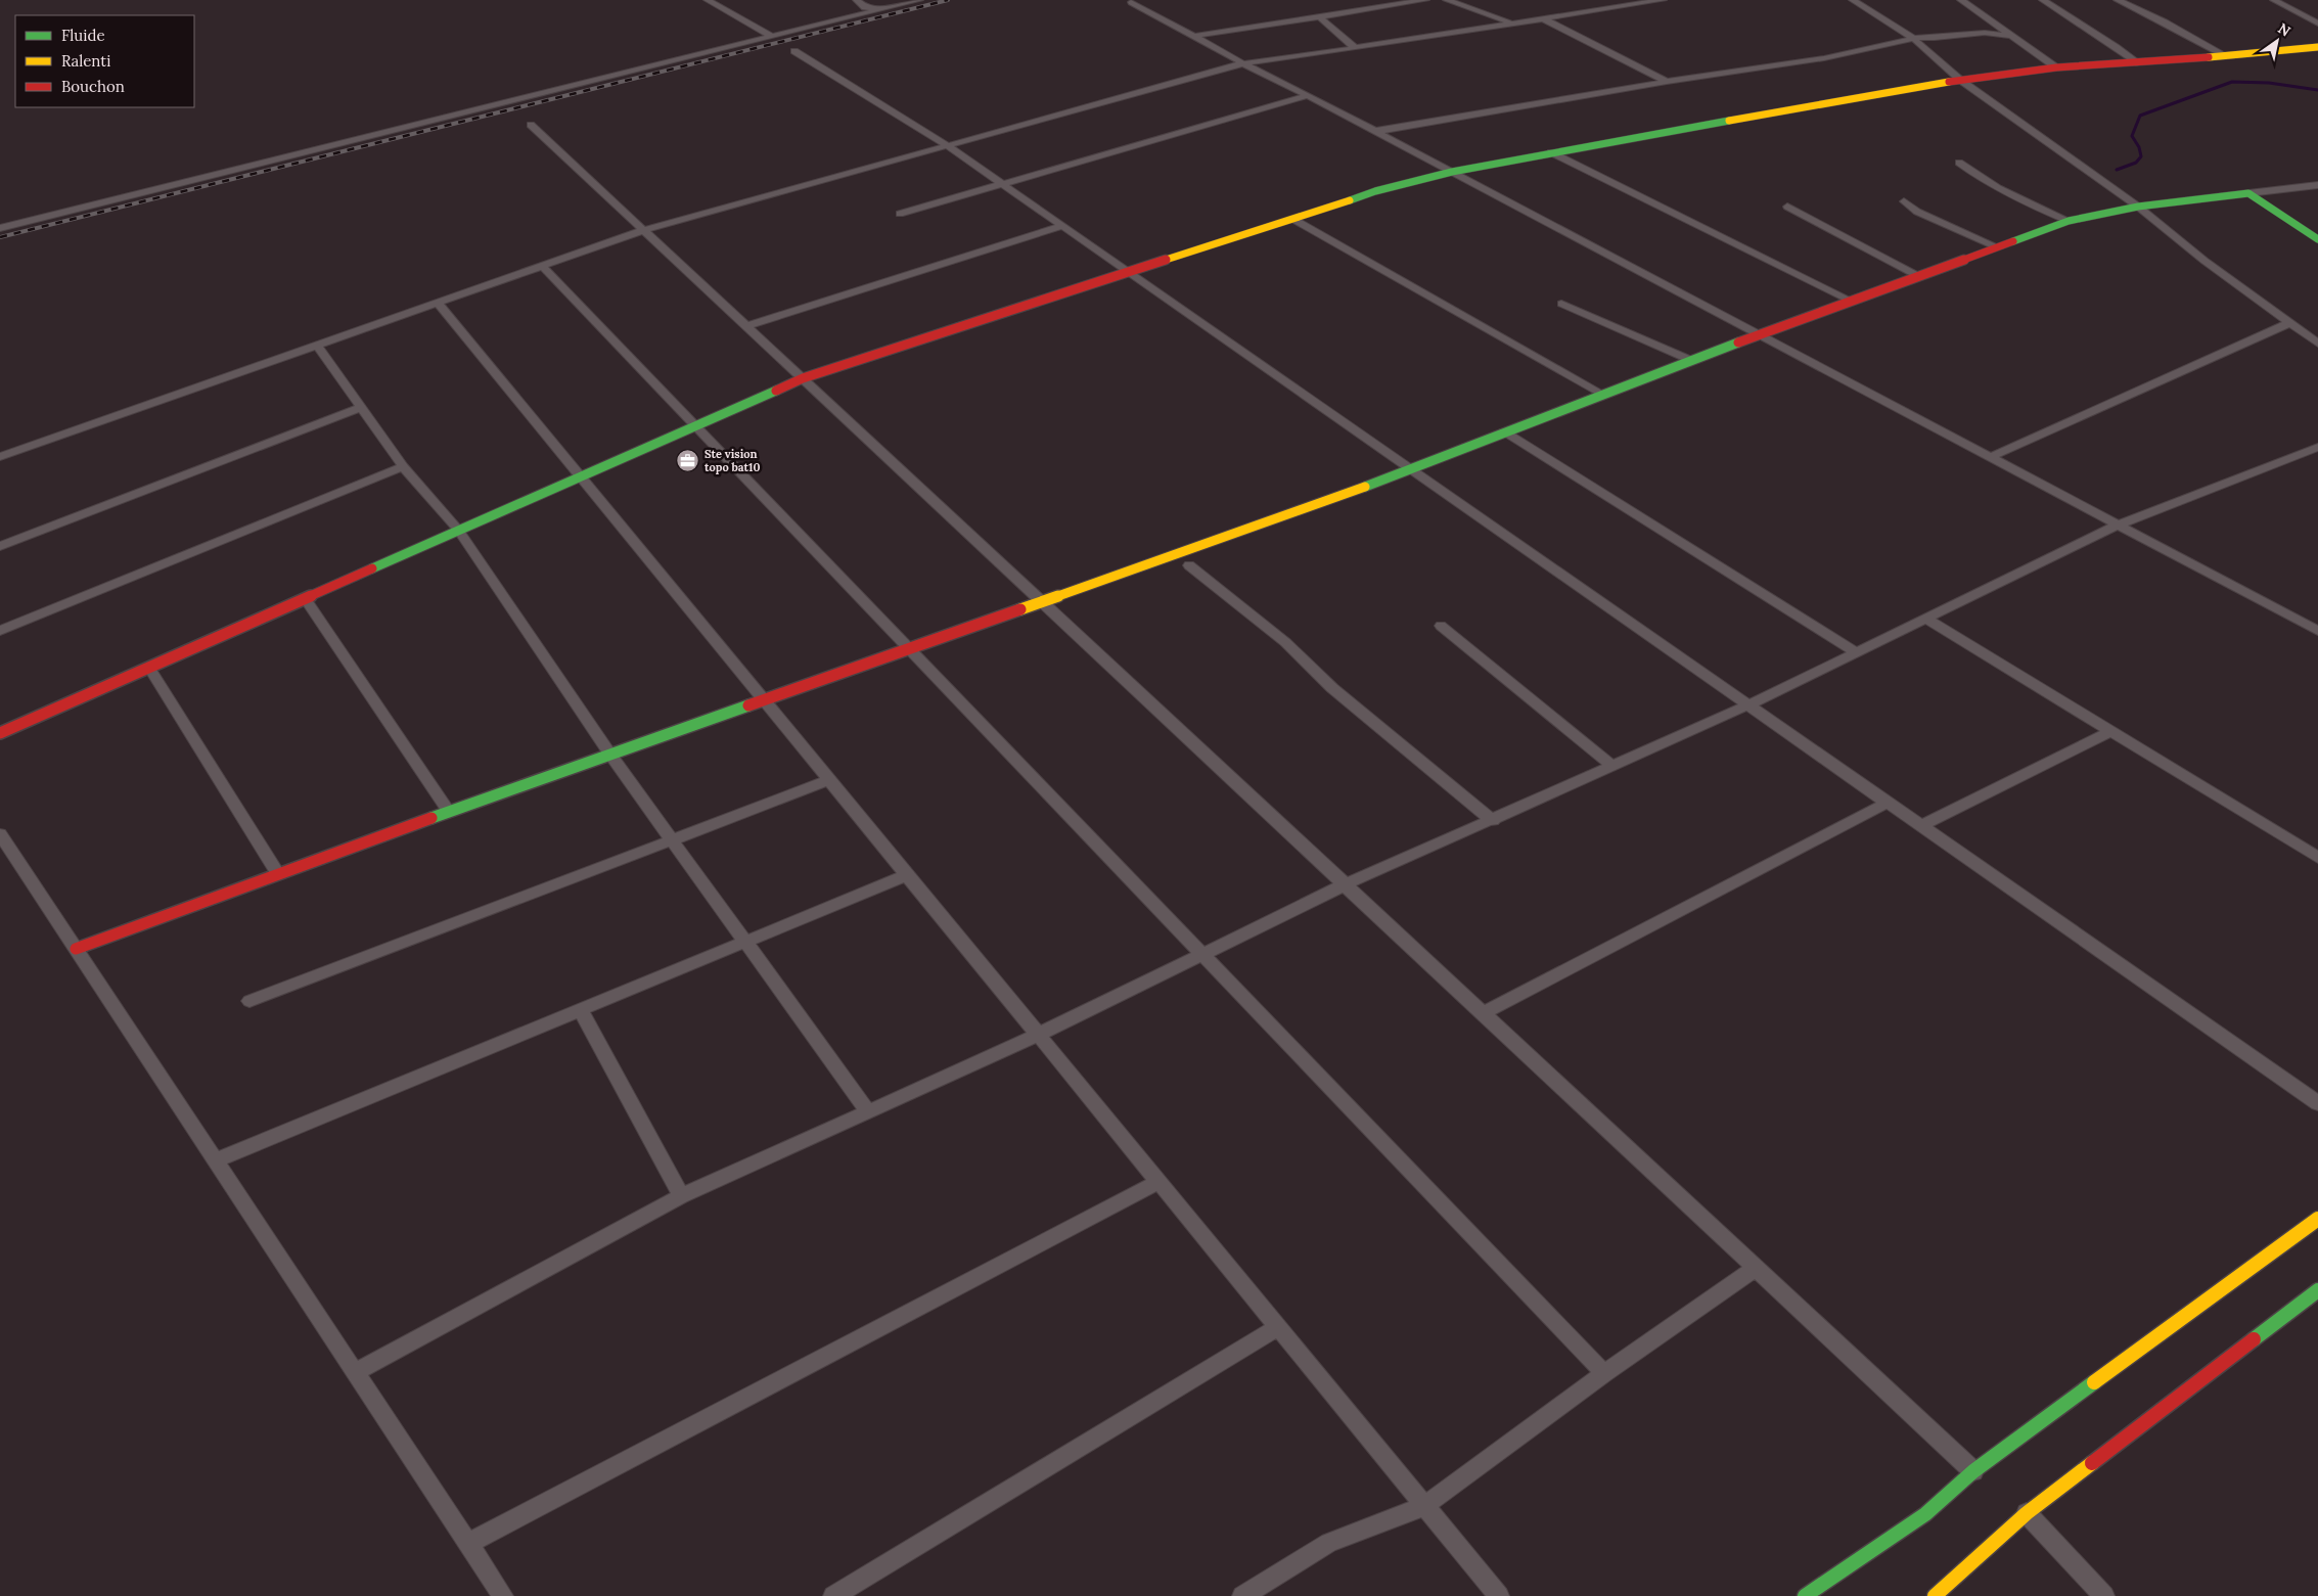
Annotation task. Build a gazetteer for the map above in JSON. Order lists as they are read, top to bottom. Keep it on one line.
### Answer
{"places":{"office":["Ste vision topo bat10"]},"legend":["Fluide","Ralenti","Bouchon"],"north":"top right"}
